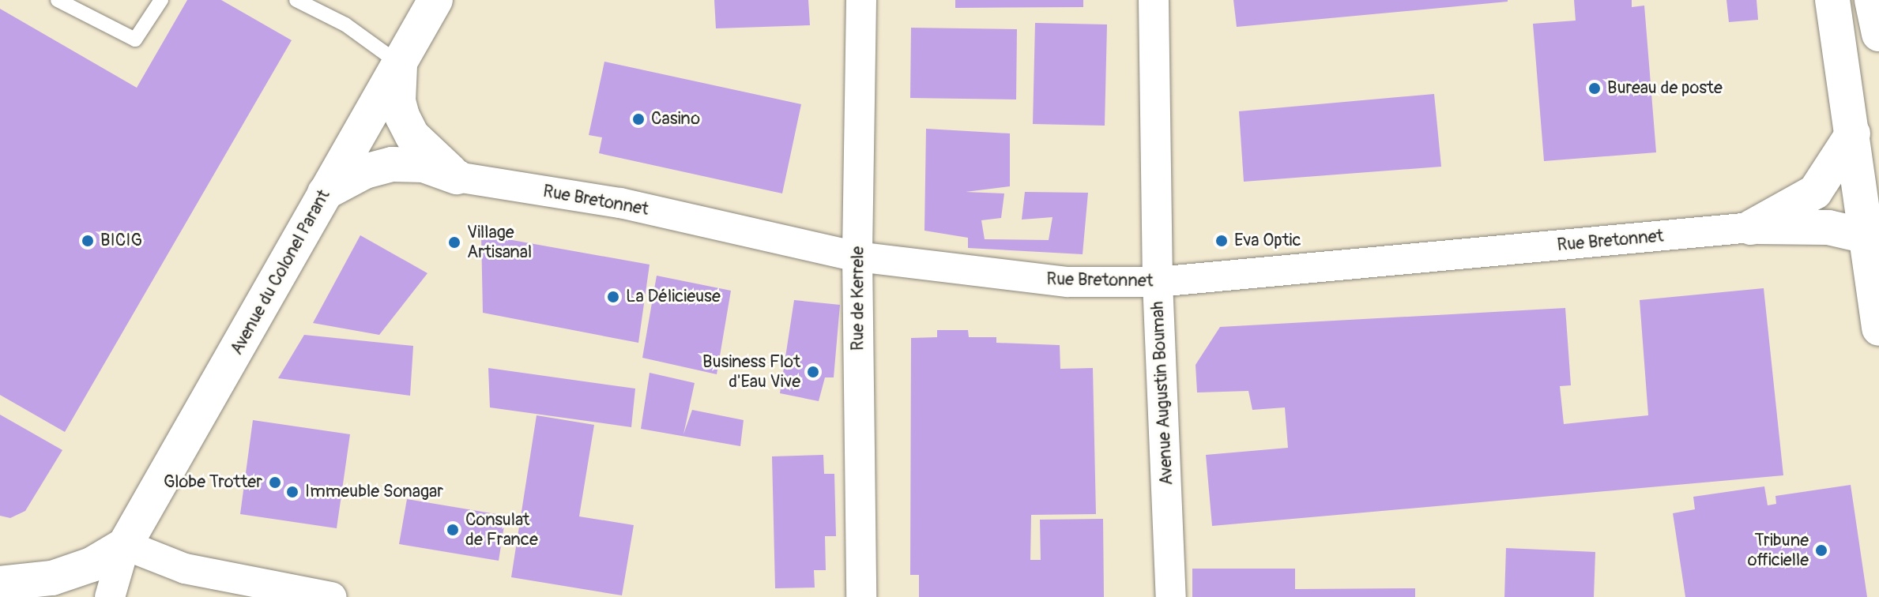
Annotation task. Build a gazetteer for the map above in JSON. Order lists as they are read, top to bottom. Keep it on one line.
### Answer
{"streets":{"main road":["Avenue du Colonel Parant"],"street":["Rue Bretonnet","Rue de Kerrele","Avenue Augustin Boumah"]},"crossings":[["Rue Bretonnet","Rue de Kerrele"],["Rue Bretonnet","Avenue Augustin Boumah"]],"places":["Bureau de poste","Casino","BICIG","Eva Optic","Village Artisanal","La Délicieuse","Business Flot d'Eau Vive","Globe Trotter","Immeuble Sonagar","Consulat de France","Tribune officielle"]}
